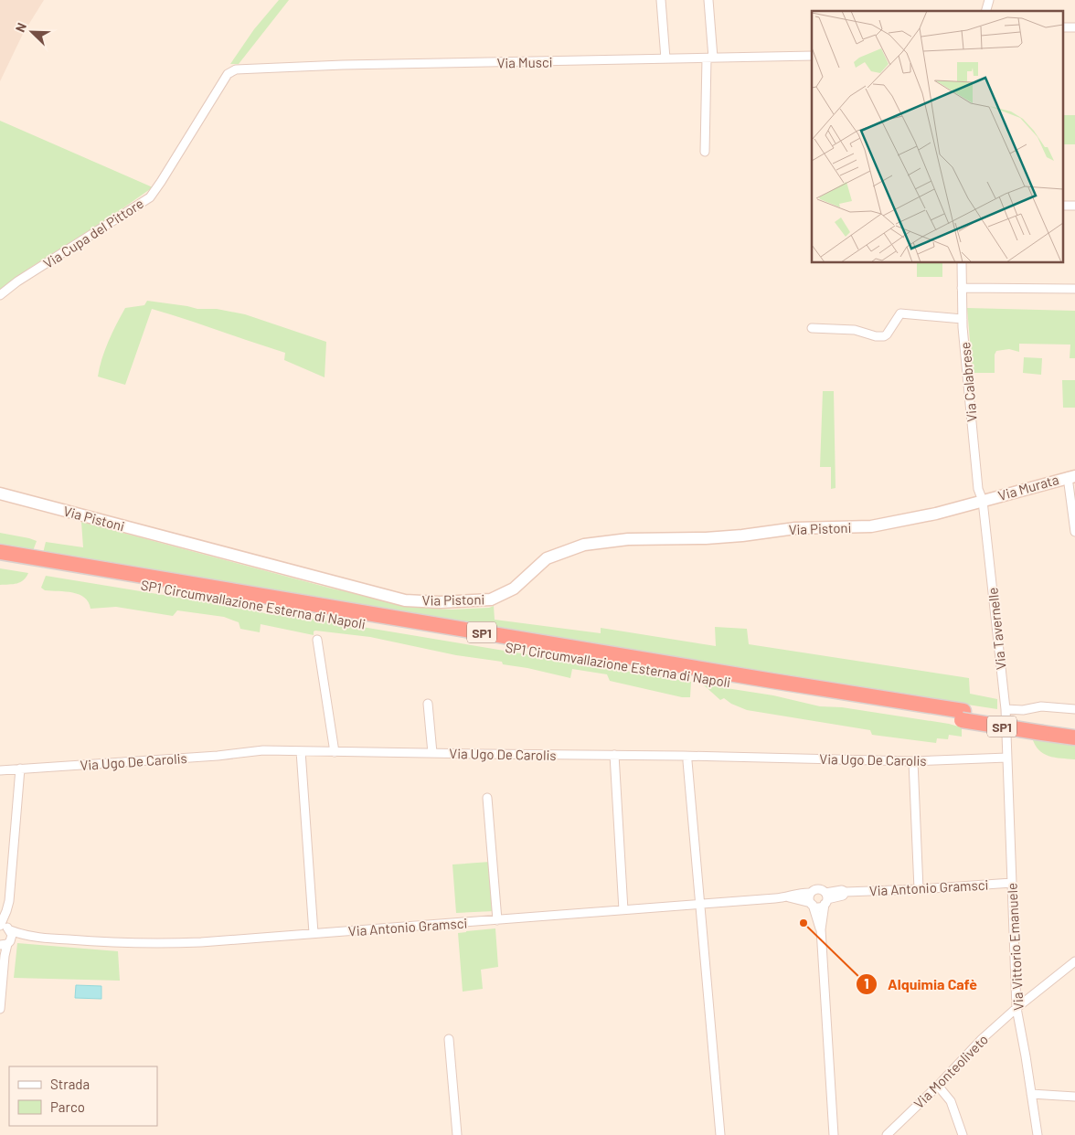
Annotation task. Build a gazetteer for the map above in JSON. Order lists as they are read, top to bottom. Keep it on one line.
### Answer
{"streets":{"highway":["SP1 Circumvallazione Esterna di Napoli","SP1"],"street":["Via Musci","Via Cupa del Pittore","Via Calabrese","Via Murata","Via Pistoni","Via Tavernelle","Via Ugo De Carolis","Via Antonio Gramsci","Via Vittorio Emanuele","Via Monteoliveto"]},"crossings":[["Via Musci","Via Cupa del Pittore"],["Via Calabrese","Via Murata"],["Via Calabrese","Via Pistoni"],["Via Calabrese","Via Tavernelle"],["Via Murata","Via Pistoni"],["Via Murata","Via Tavernelle"],["Via Pistoni","Via Tavernelle"],["Via Tavernelle","Via Ugo De Carolis"],["Via Tavernelle","Via Vittorio Emanuele"],["Via Ugo De Carolis","Via Vittorio Emanuele"],["Via Antonio Gramsci","Via Vittorio Emanuele"],["Via Vittorio Emanuele","Via Monteoliveto"]],"places":["Alquimia Cafè"],"legend":["Strada","Parco"],"north":"top left"}
